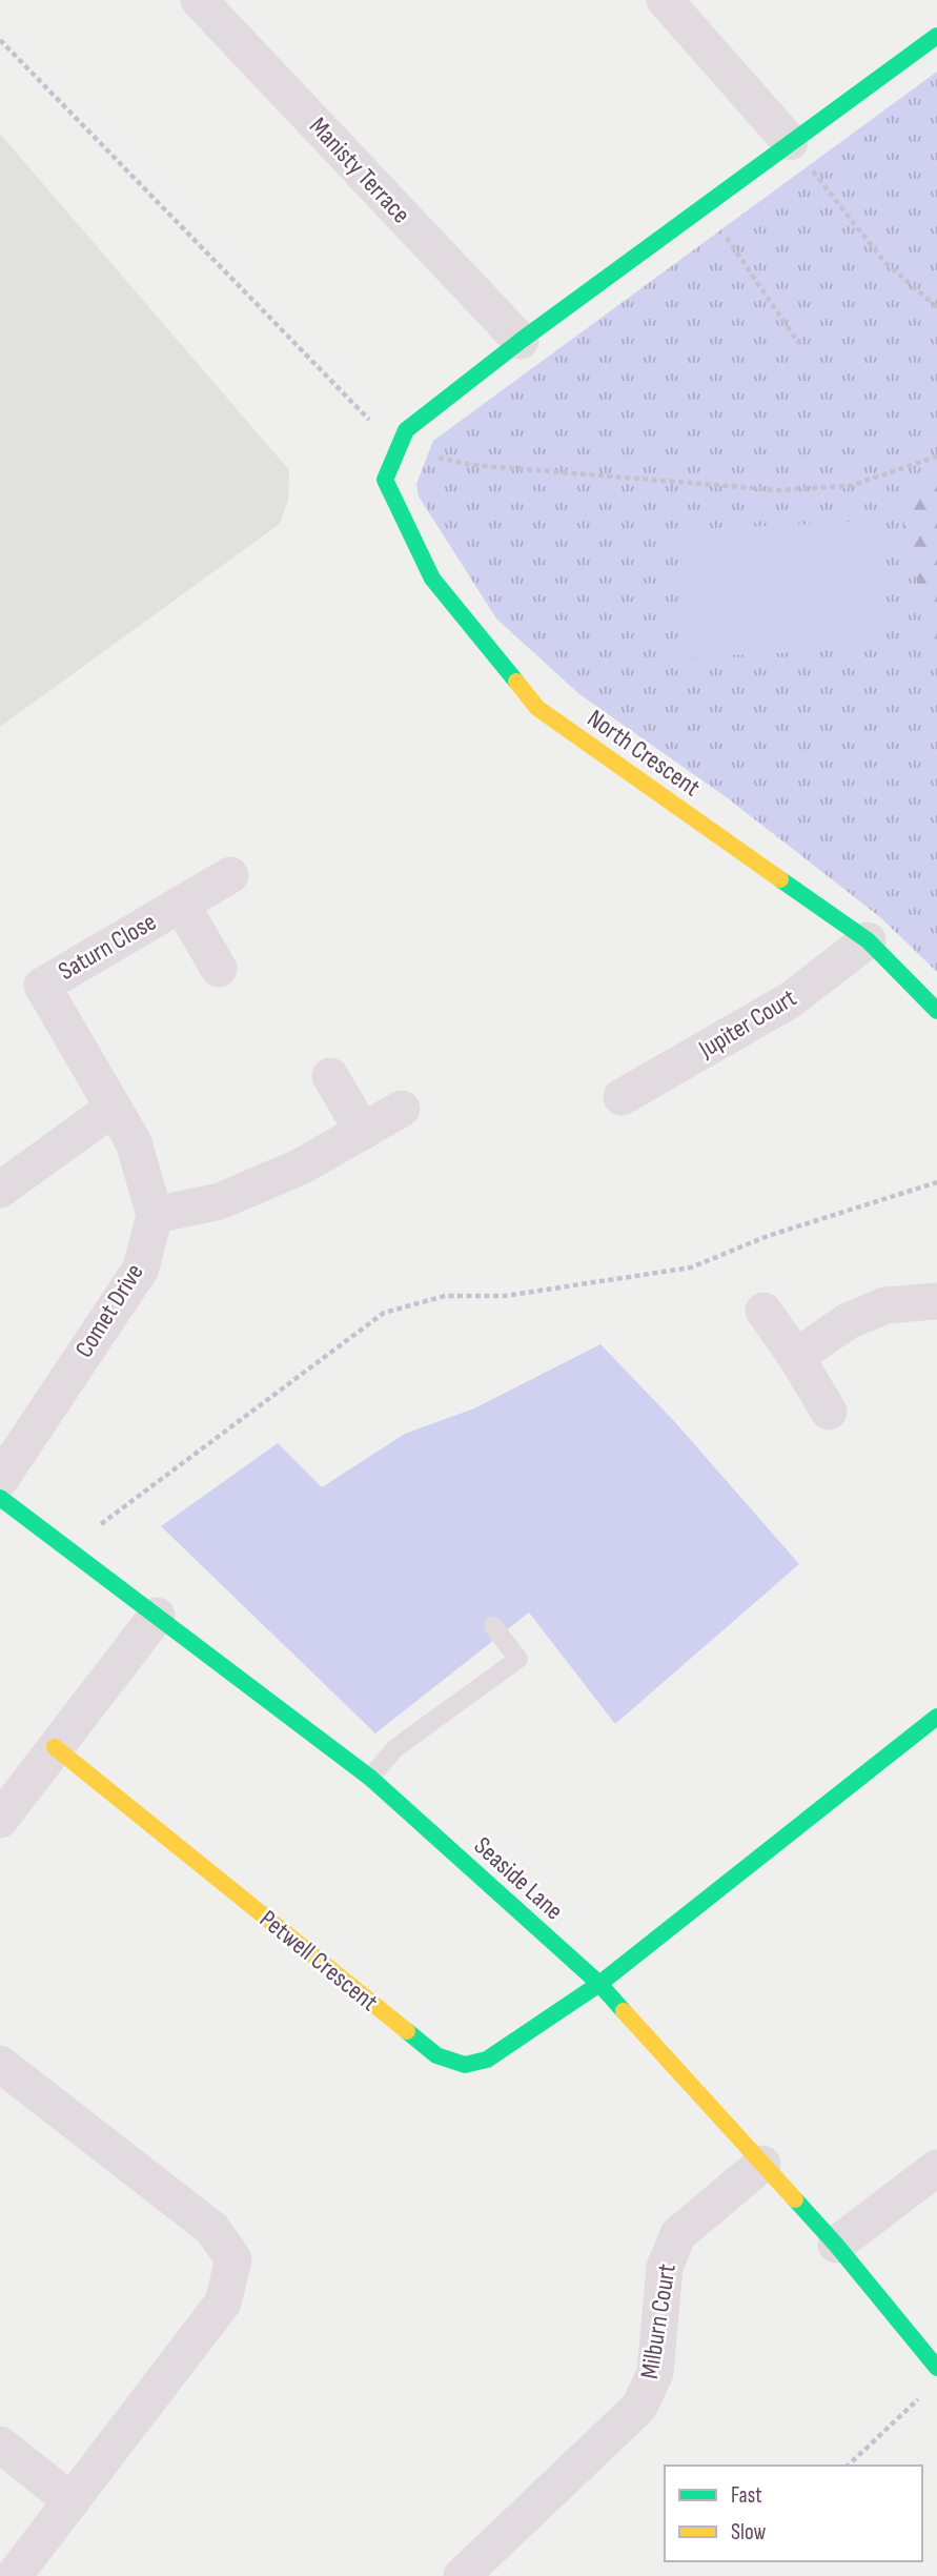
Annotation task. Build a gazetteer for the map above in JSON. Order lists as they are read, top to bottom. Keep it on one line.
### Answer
{"streets":{"street":["Manisty Terrace","North Crescent","Saturn Close","Jupiter Court","Comet Drive","Seaside Lane","Petwell Crescent","Milburn Court"]},"crossings":[["North Crescent","Jupiter Court"],["Saturn Close","Comet Drive"],["Seaside Lane","Petwell Crescent"],["Seaside Lane","Milburn Court"]],"legend":["Fast","Slow"]}
